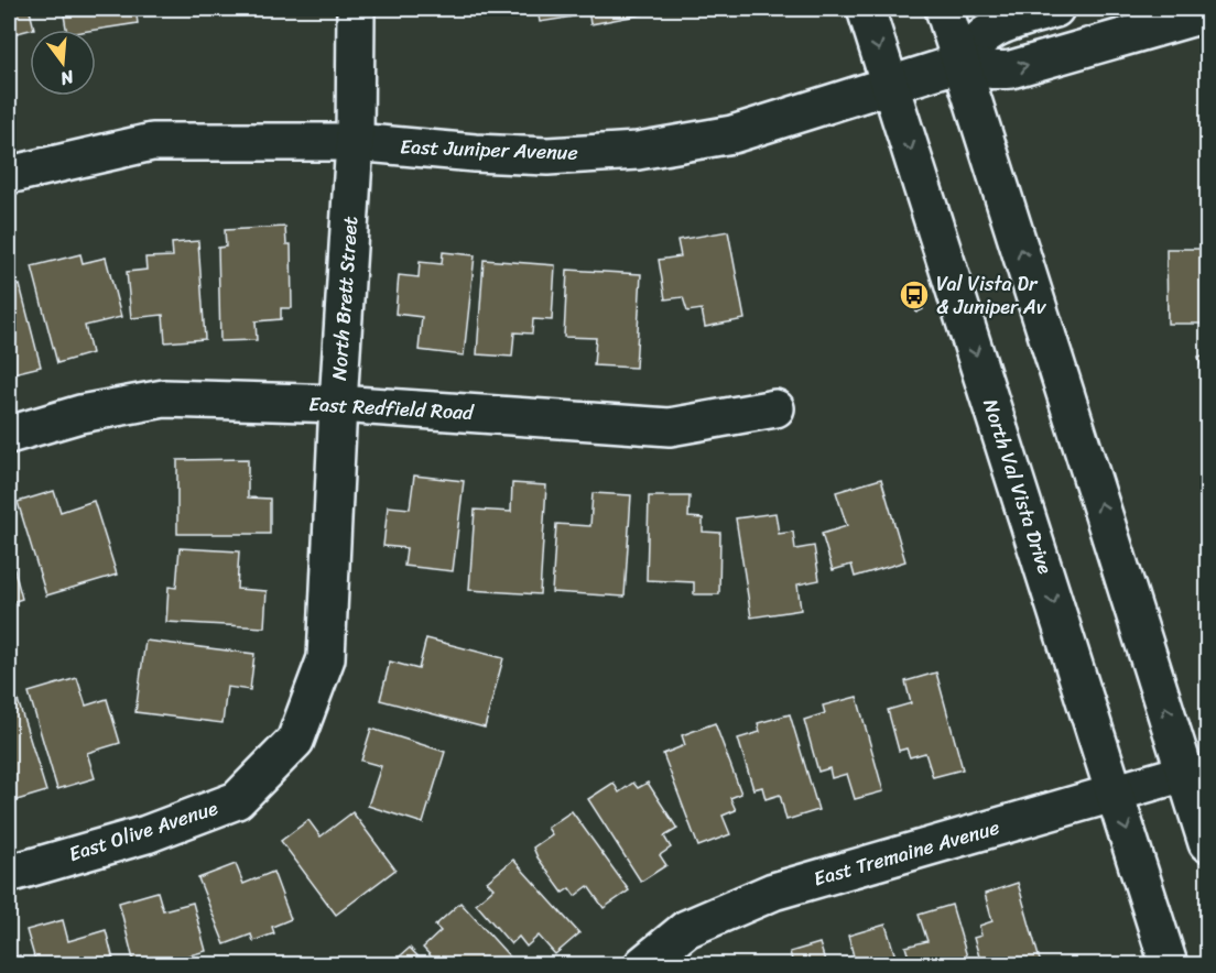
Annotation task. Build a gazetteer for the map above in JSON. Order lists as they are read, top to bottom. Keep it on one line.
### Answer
{"streets":{"street":["East Juniper Avenue","North Brett Street","East Redfield Road","North Val Vista Drive","East Olive Avenue","East Tremaine Avenue"]},"crossings":[["East Juniper Avenue","North Brett Street"],["East Juniper Avenue","North Val Vista Drive"],["North Brett Street","East Redfield Road"],["North Brett Street","East Olive Avenue"],["North Val Vista Drive","East Tremaine Avenue"]],"places":{"bus stop":["Val Vista Dr & Juniper Av"]},"north":"bottom"}
